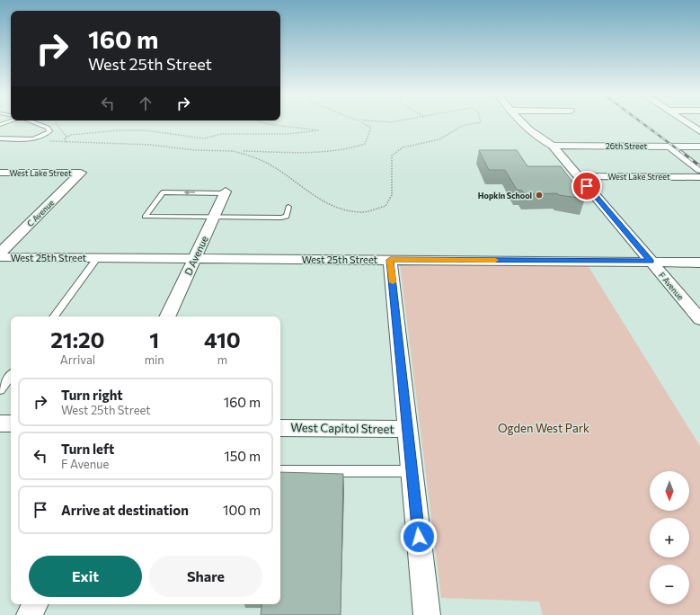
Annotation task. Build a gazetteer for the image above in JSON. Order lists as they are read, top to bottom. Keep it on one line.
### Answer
{"streets":{"street":["26th Street","West Lake Street","C Avenue","D Avenue","West 25th Street","F Avenue","West Capitol Street"]},"crossings":[["26th Street","F Avenue"],["West Lake Street","C Avenue"],["West Lake Street","F Avenue"],["D Avenue","West 25th Street"],["West 25th Street","F Avenue"]],"parks":["Ogden West Park"],"places":["Hopkin School"],"north":"bottom","page":{"turn":["160 m","West 25th Street"],"eta":["21:20","Arrival","1","min","410","m"],"list":[{"name":"Turn right","note":"West 25th Street","value":"160 m"},{"name":"Turn left","note":"F Avenue","value":"150 m"},{"name":"Arrive at destination","value":"100 m"}],"map_buttons":["+","−"],"buttons":["Exit","Share"]}}
